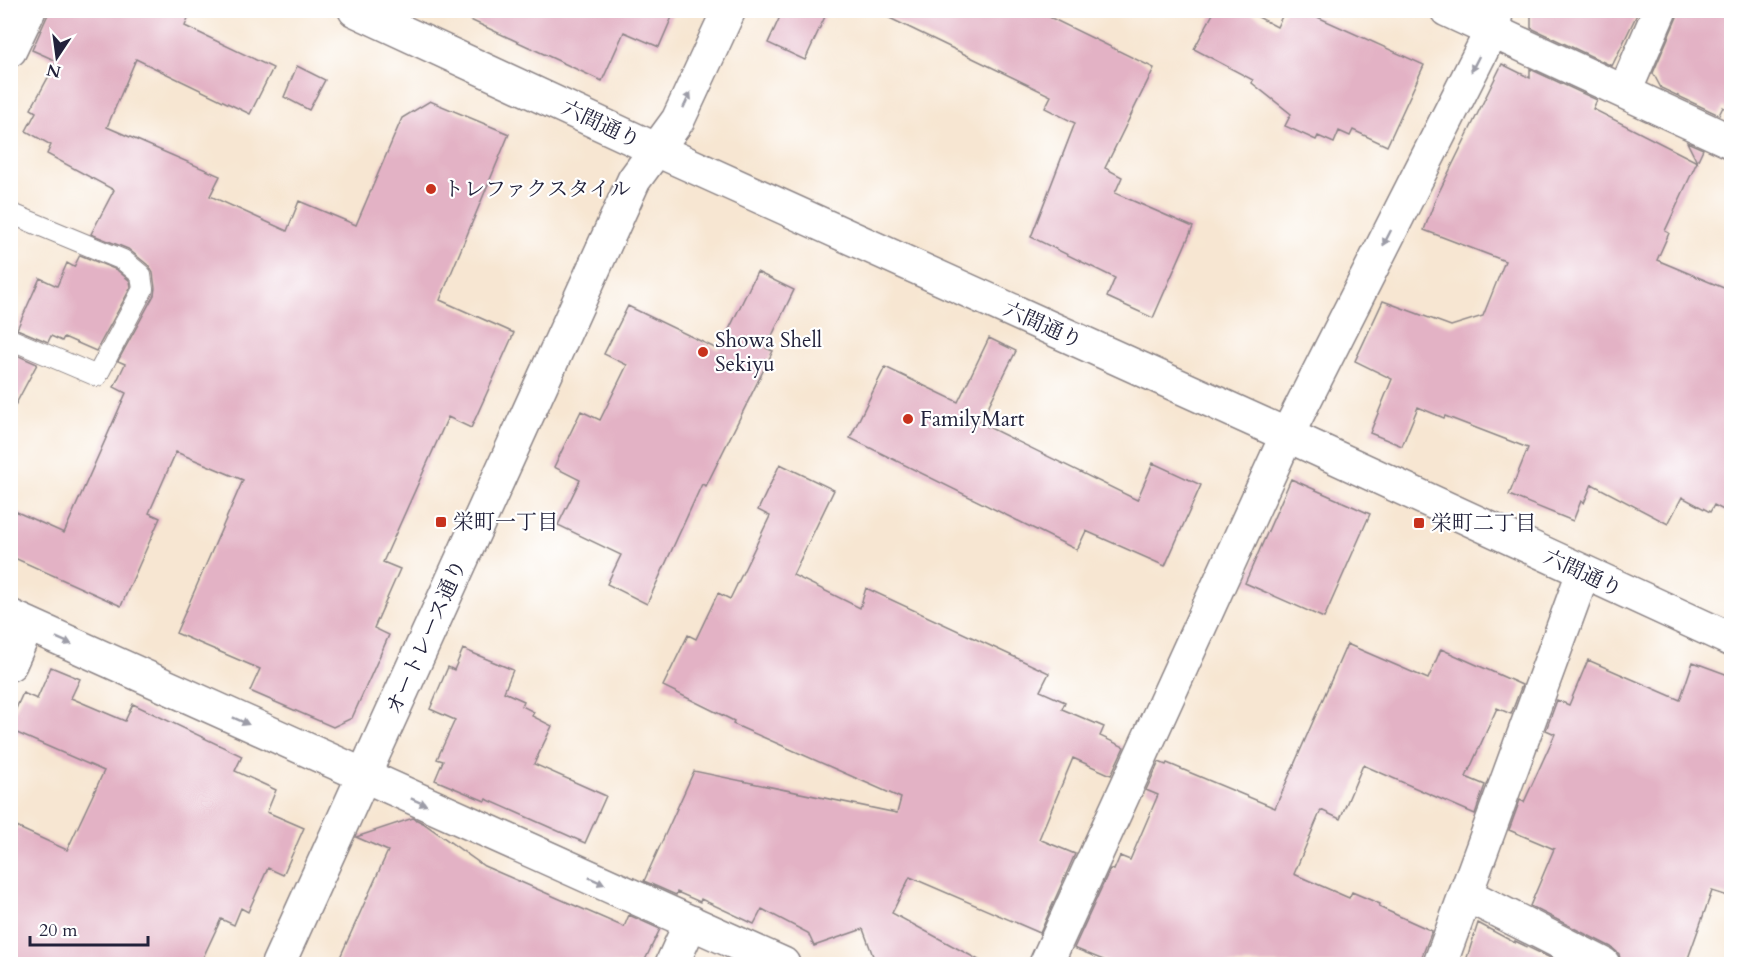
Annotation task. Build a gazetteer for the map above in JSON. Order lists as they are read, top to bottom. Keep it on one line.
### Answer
{"streets":{"street":["六間通り","オートレース通り"]},"crossings":[["六間通り","オートレース通り"]],"places":{"other":["トレファクスタイル","Showa Shell Sekiyu","FamilyMart"],"transit":["栄町一丁目","栄町二丁目"]},"scale_bar":"20 m","north":"bottom"}
